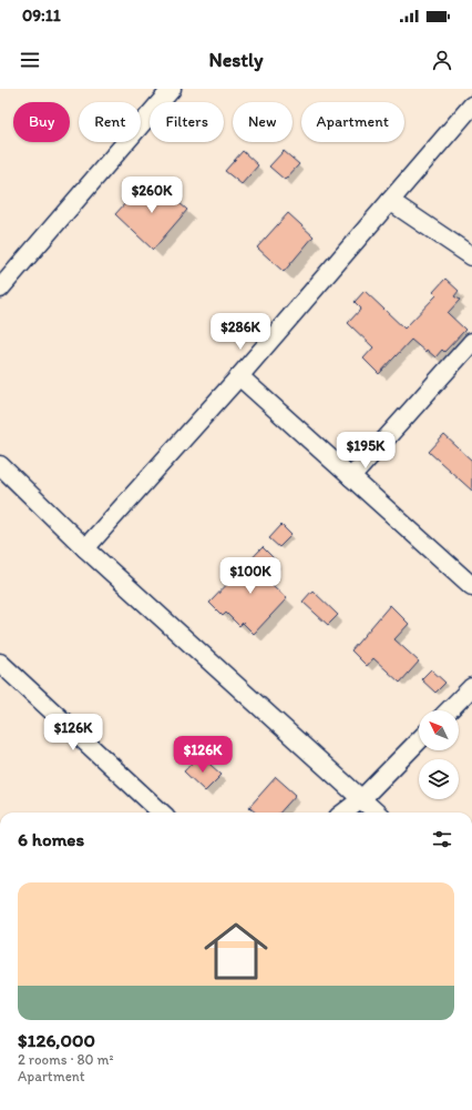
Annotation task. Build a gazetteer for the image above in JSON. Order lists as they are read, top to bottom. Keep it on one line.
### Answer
{"north":"top left","page":{"status":"09:11","header":"Nestly","chip":["Buy","Rent","Filters","New","Apartment"],"price":["$260K","$286K","$195K","$100K","$126K","$126K"],"heading":"6 homes","list":[{"name":"$126,000","note":"2 rooms · 80 m² · Apartment"}]}}
